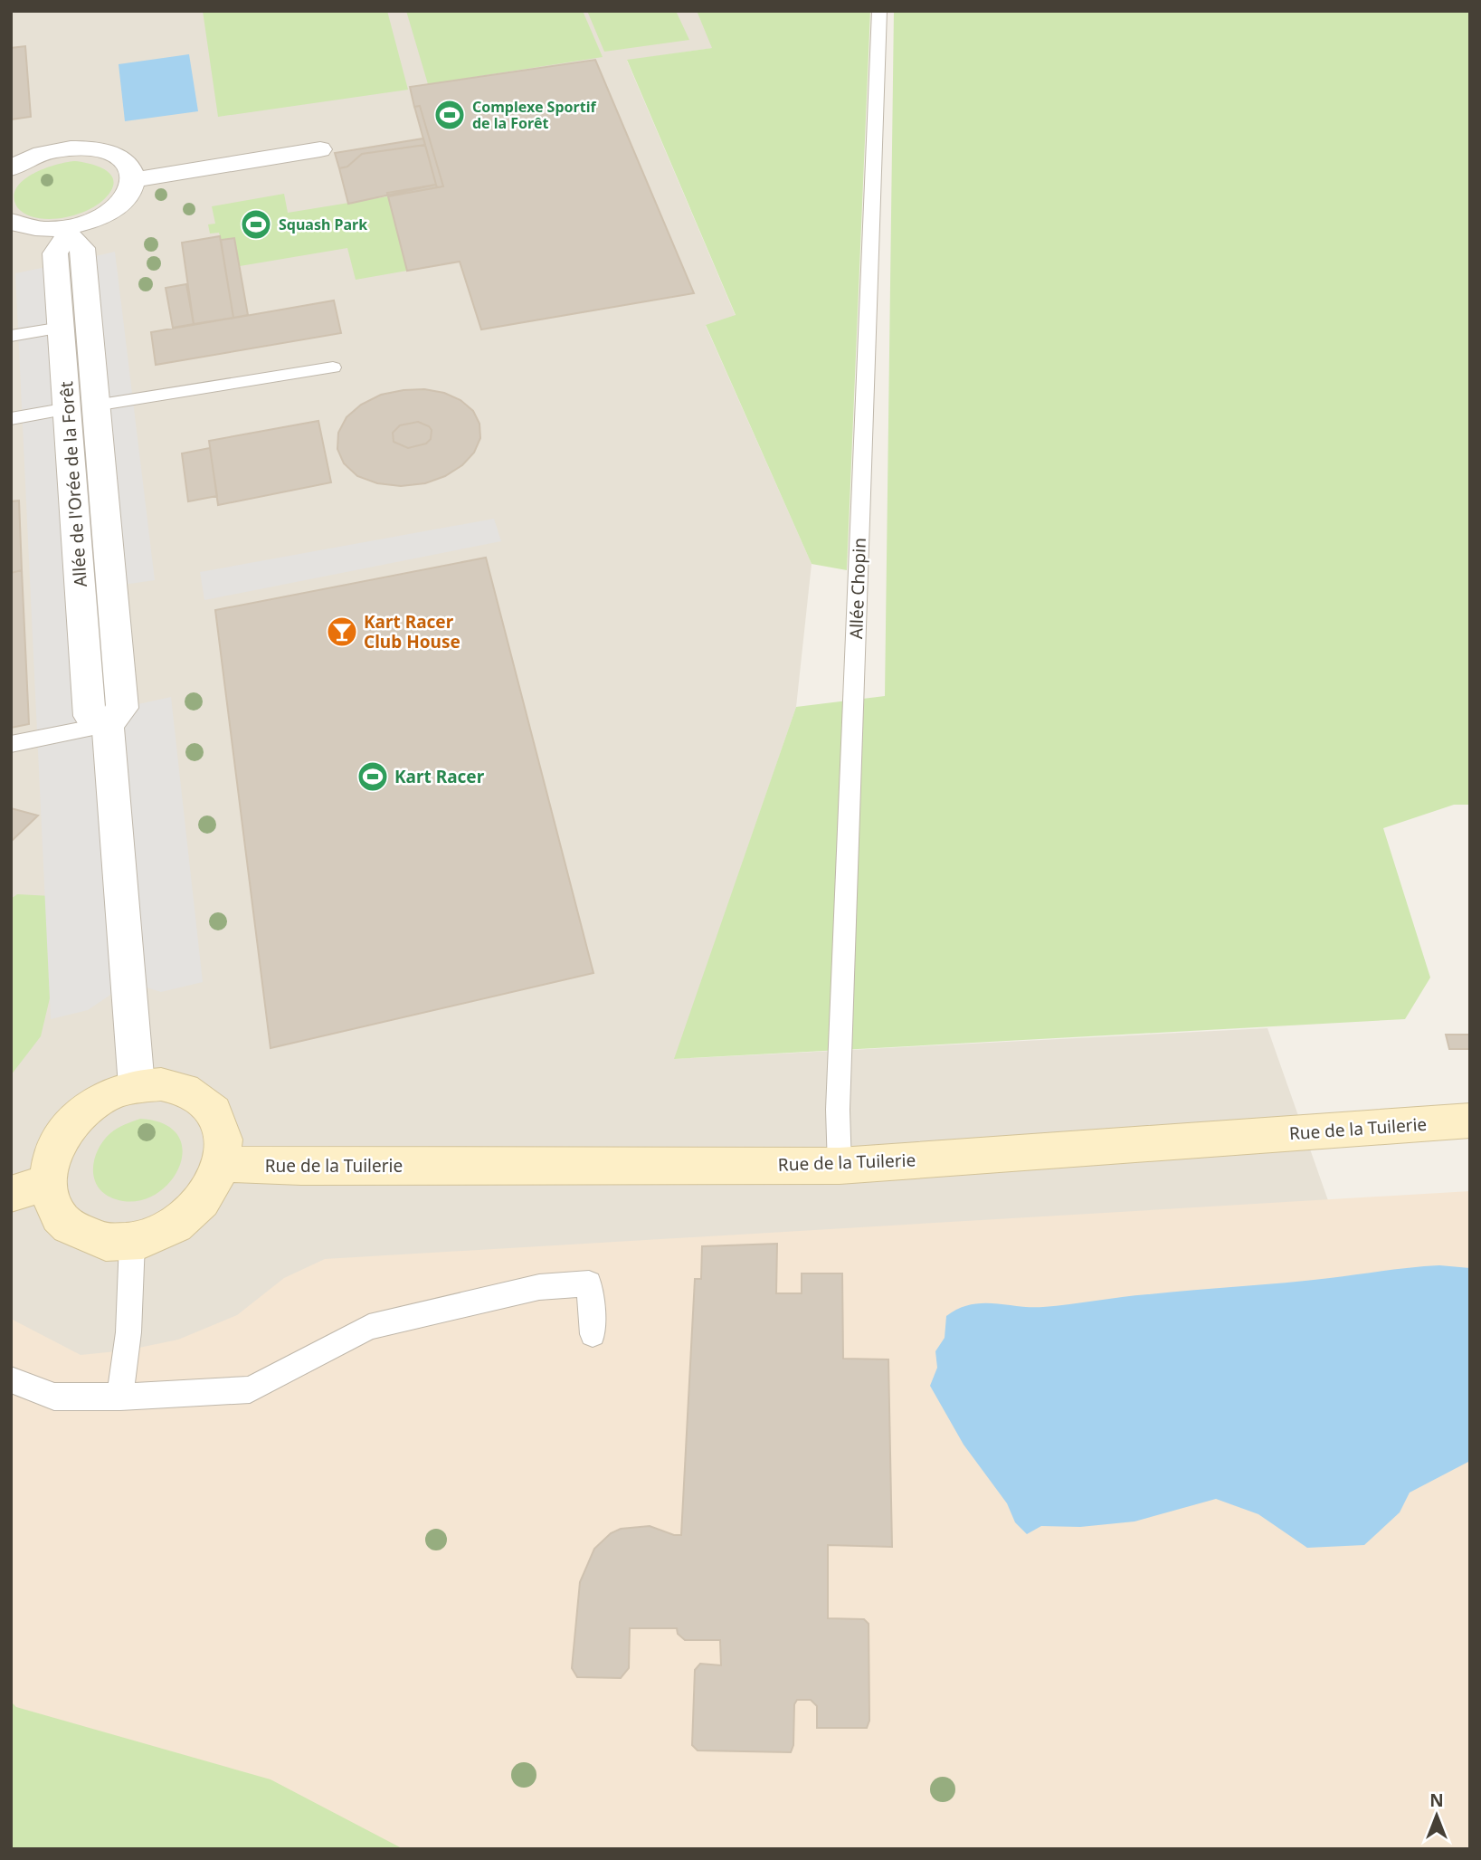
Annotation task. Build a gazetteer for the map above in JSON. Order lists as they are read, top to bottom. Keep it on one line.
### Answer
{"streets":{"street":["Allée de l'Orée de la Forêt","Rue de la Tuilerie"],"lane":["Allée Chopin"]},"crossings":[["Allée Chopin","Rue de la Tuilerie"]],"places":{"sports":["Complexe Sportif de la Forêt","Squash Park","Kart Racer"],"bar":["Kart Racer Club House"]},"north":"top"}
